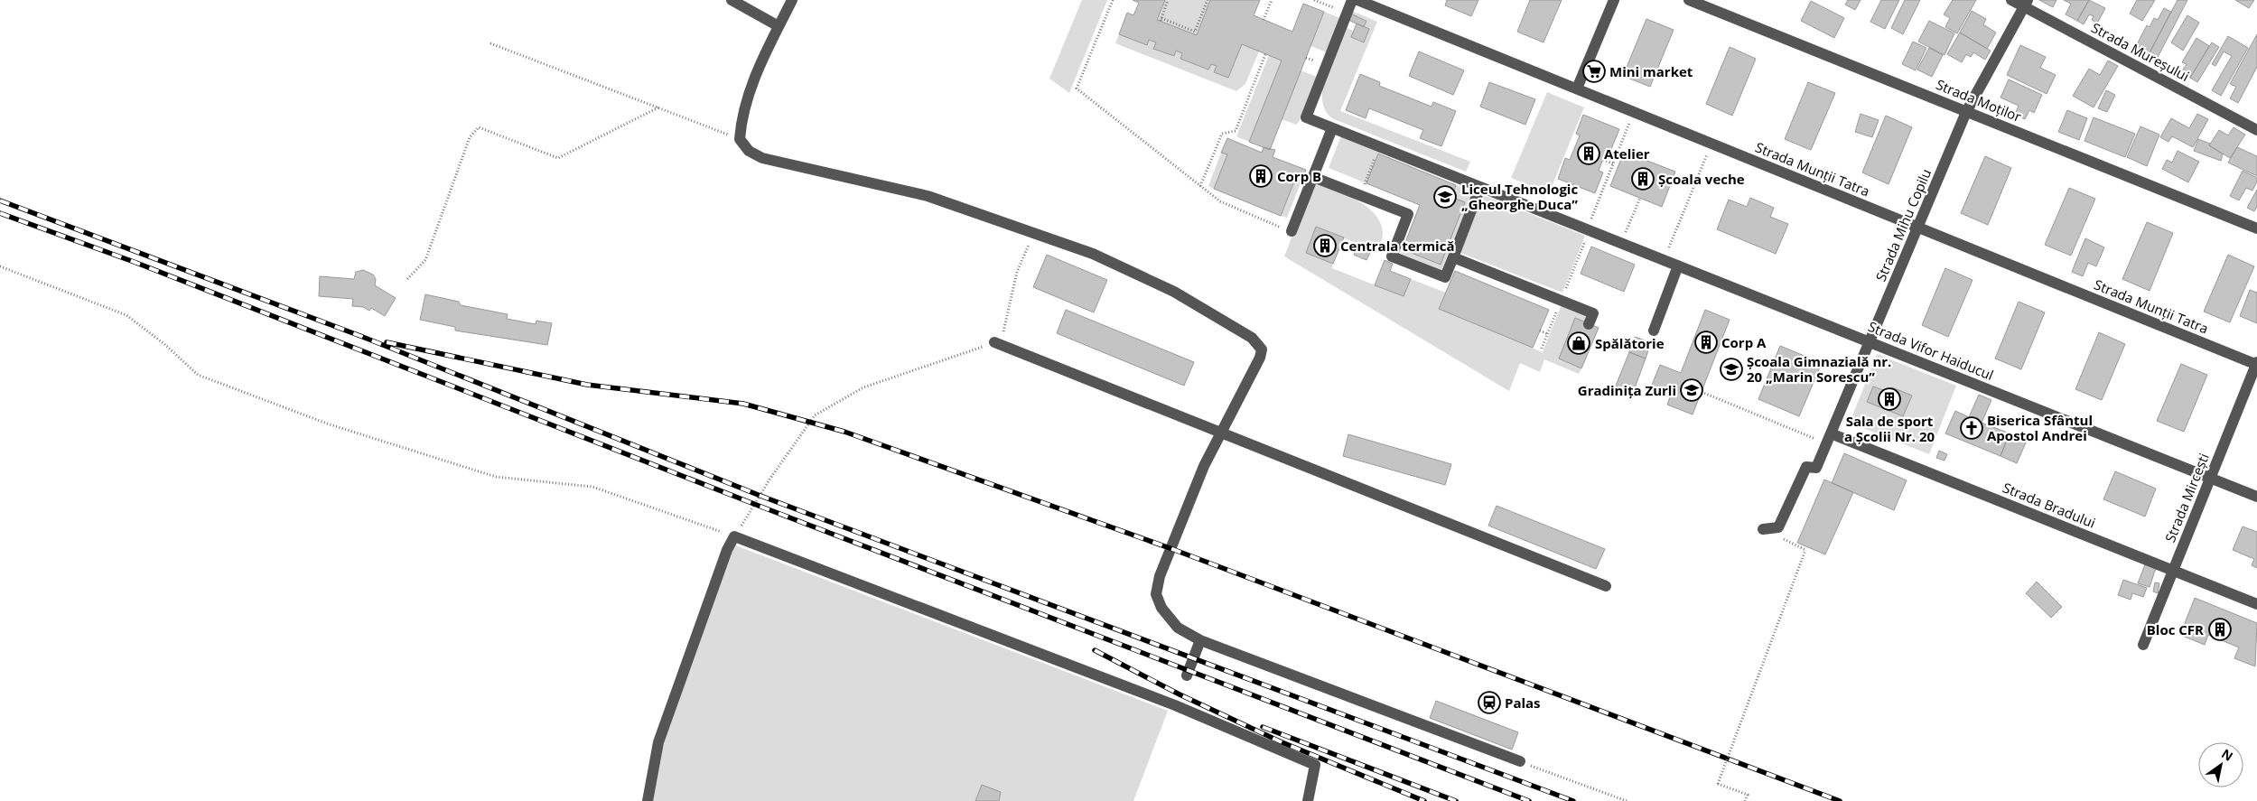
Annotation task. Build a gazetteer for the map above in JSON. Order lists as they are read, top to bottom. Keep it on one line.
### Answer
{"streets":{"street":["Strada Mureșului","Strada Moților","Strada Munții Tatra","Strada Mihu Copilu","Strada Vifor Haiducul","Strada Mircești","Strada Bradului"]},"crossings":[["Strada Mureșului","Strada Mihu Copilu"],["Strada Moților","Strada Mihu Copilu"],["Strada Munții Tatra","Strada Mihu Copilu"],["Strada Munții Tatra","Strada Mircești"],["Strada Mihu Copilu","Strada Vifor Haiducul"],["Strada Mihu Copilu","Strada Bradului"],["Strada Vifor Haiducul","Strada Mircești"],["Strada Mircești","Strada Bradului"]],"places":{"supermarket":["Mini market"],"building":["Atelier","Corp B","Școala veche","Centrala termică","Corp A","Sala de sport a Școlii Nr. 20","Bloc CFR"],"school or university":["Liceul Tehnologic „Gheorghe Duca”","Școala Gimnazială nr. 20 „Marin Sorescu”","Gradinița Zurli"],"shop":["Spălătorie"],"church":["Biserica Sfântul Apostol Andrei"],"station":["Palas"]},"north":"top right"}
